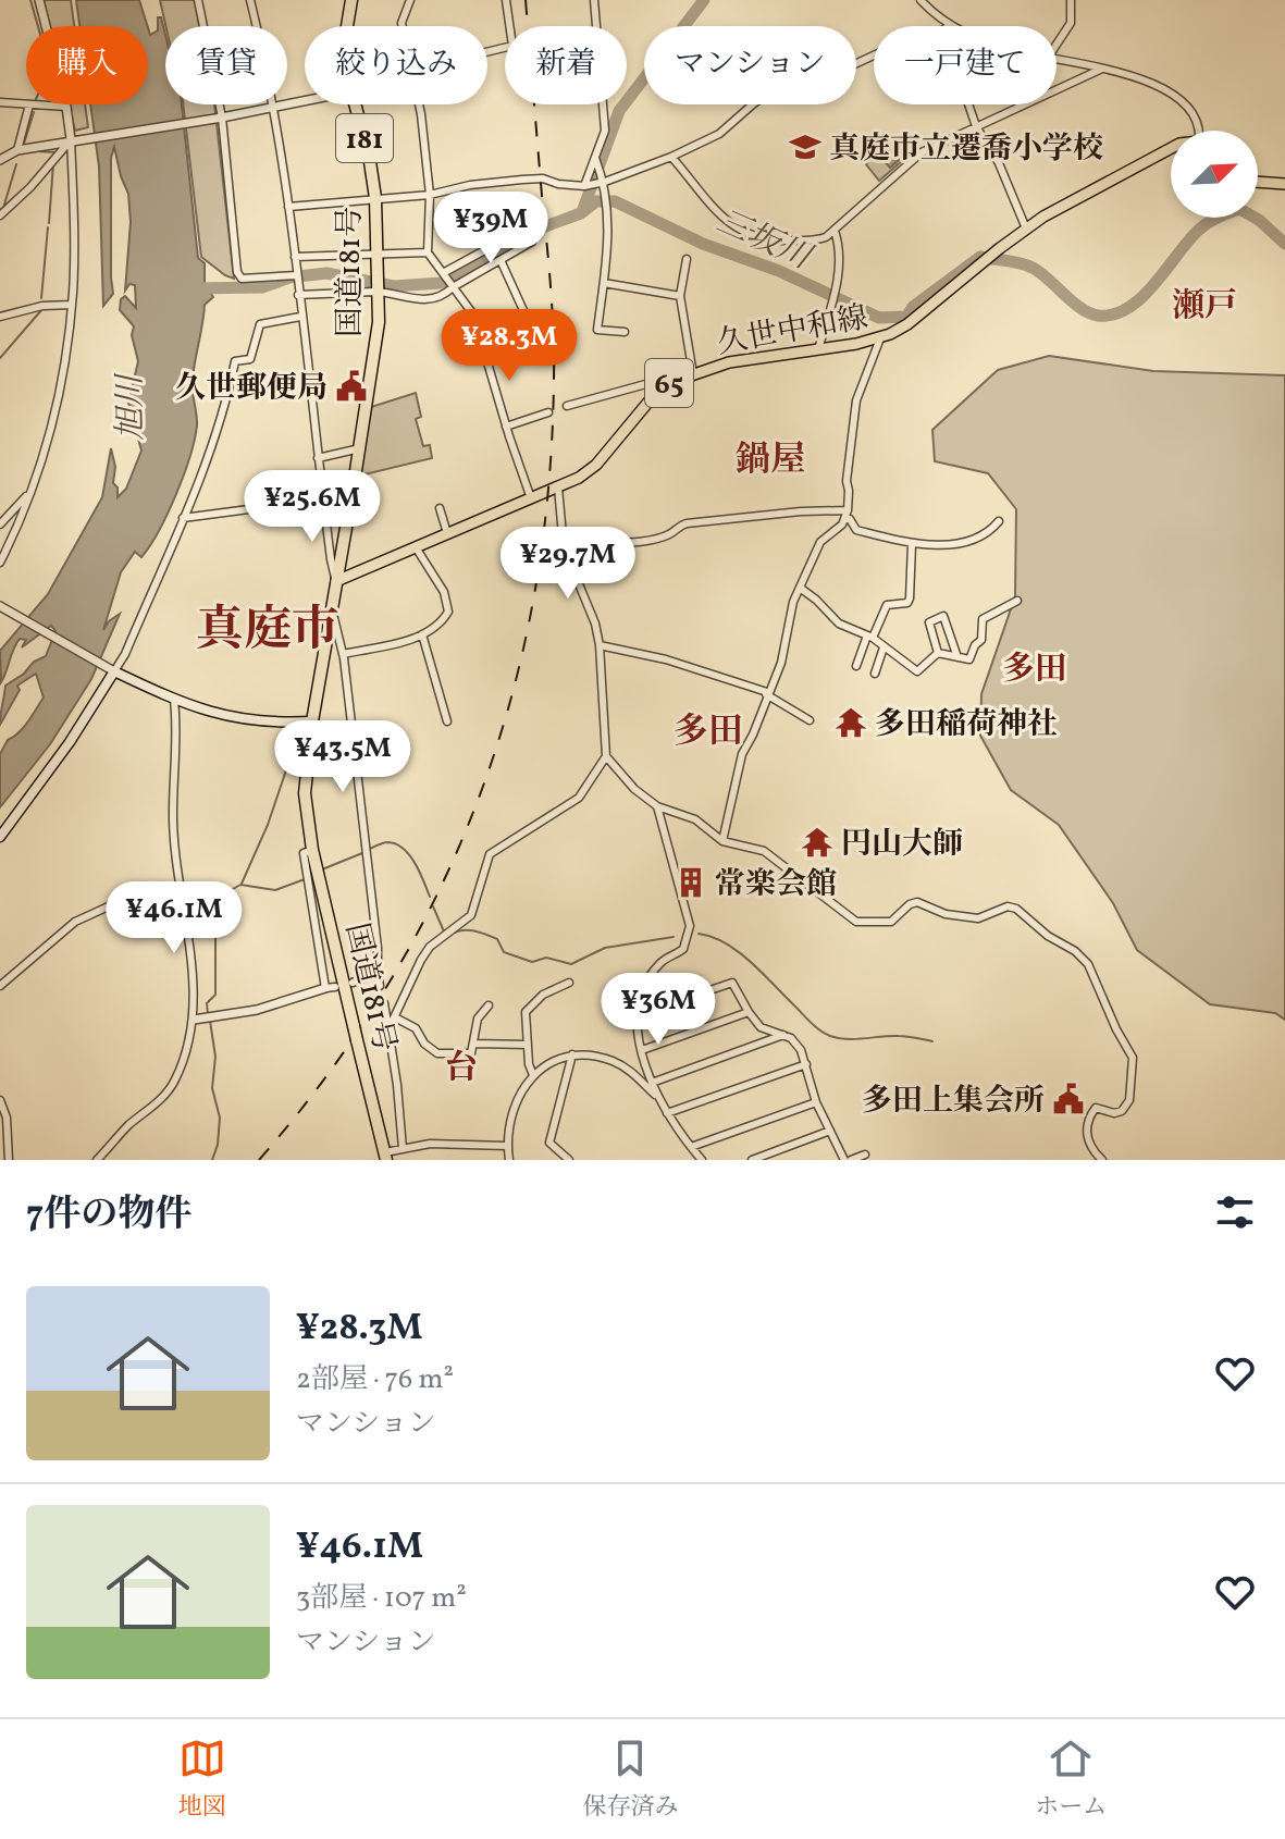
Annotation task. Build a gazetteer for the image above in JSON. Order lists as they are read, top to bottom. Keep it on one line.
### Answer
{"streets":{"highway":["181","国道181号"],"main road":["久世中和線","65"]},"crossings":[["国道181号","久世中和線"]],"districts":["瀬戸","鍋屋","真庭市","多田","多田","台"],"water":["三坂川","旭川"],"places":{"school or university":["真庭市立遷喬小学校"],"public building":["久世郵便局","多田上集会所"],"temple":["多田稲荷神社","円山大師"],"building":["常楽会館"]},"north":"top right","page":{"chip":["購入","賃貸","絞り込み","新着","マンション","一戸建て"],"price":["¥39M","¥28.3M","¥25.6M","¥29.7M","¥43.5M","¥46.1M","¥36M"],"heading":"7件の物件","list":[{"name":"¥28.3M","note":"2部屋 · 76 m² · マンション"},{"name":"¥46.1M","note":"3部屋 · 107 m² · マンション"}],"tabs":["地図","保存済み","ホーム"]}}
